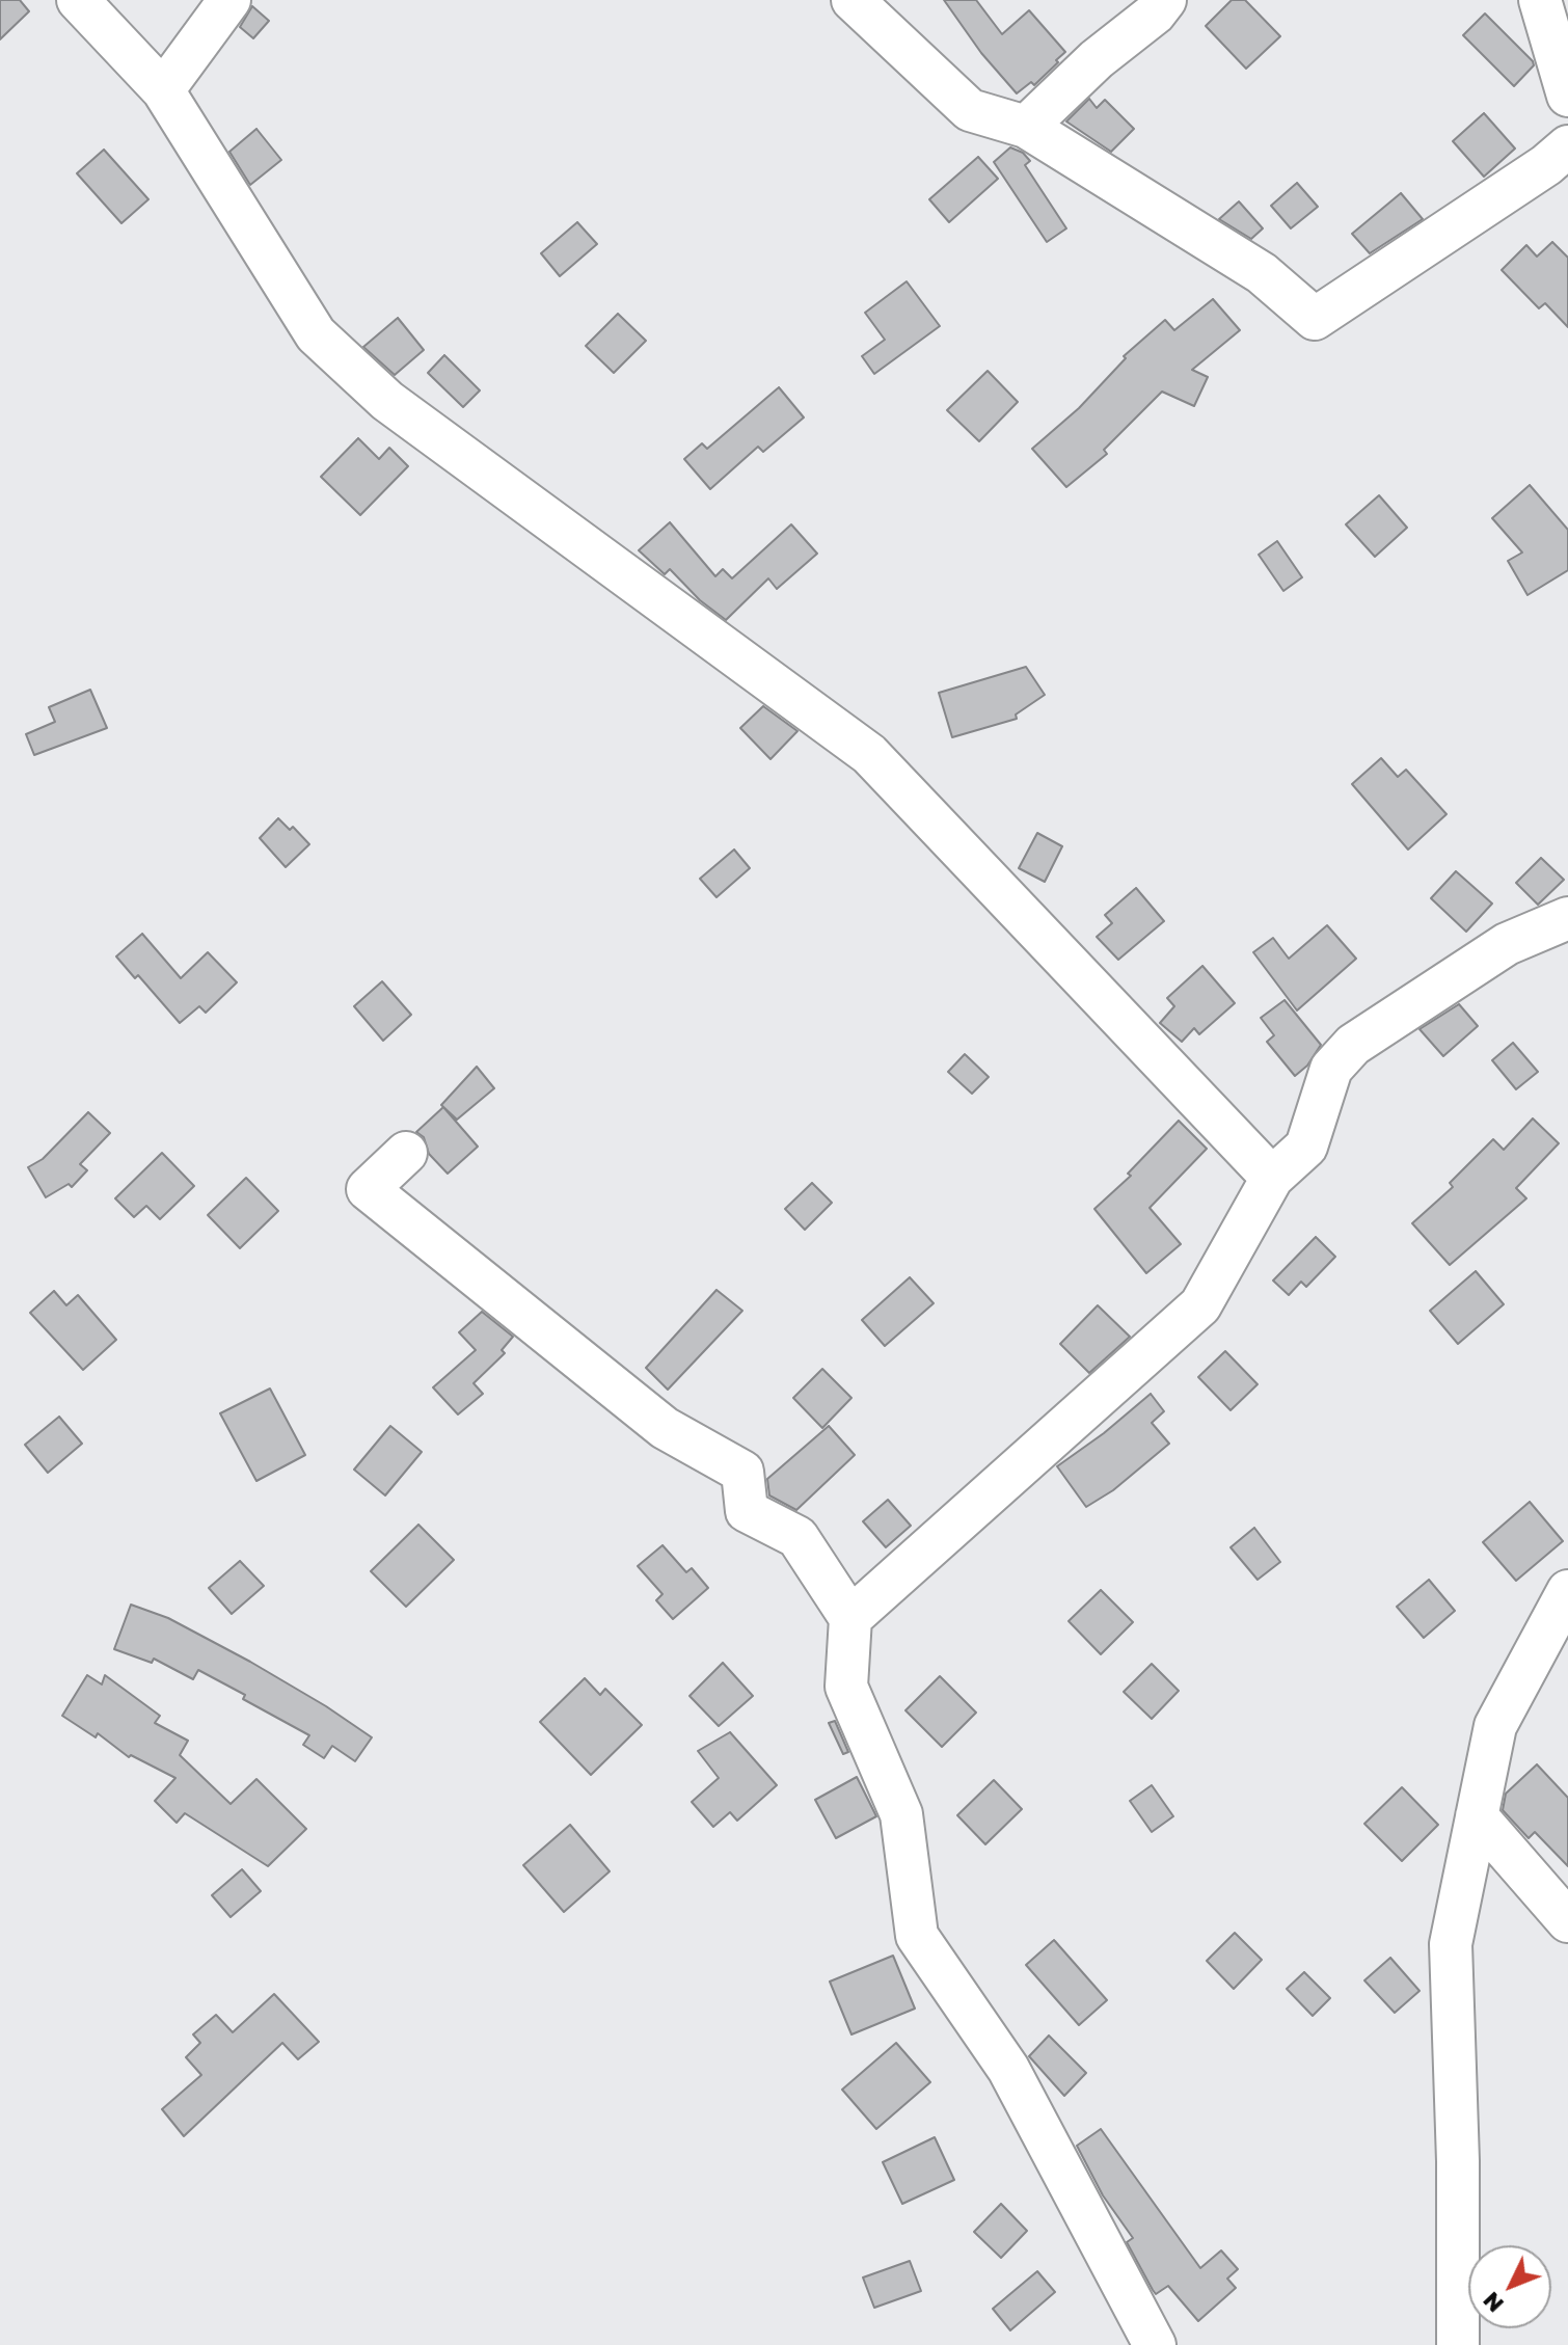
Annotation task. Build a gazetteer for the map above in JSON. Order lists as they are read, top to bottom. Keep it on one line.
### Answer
{"north":"bottom left"}
